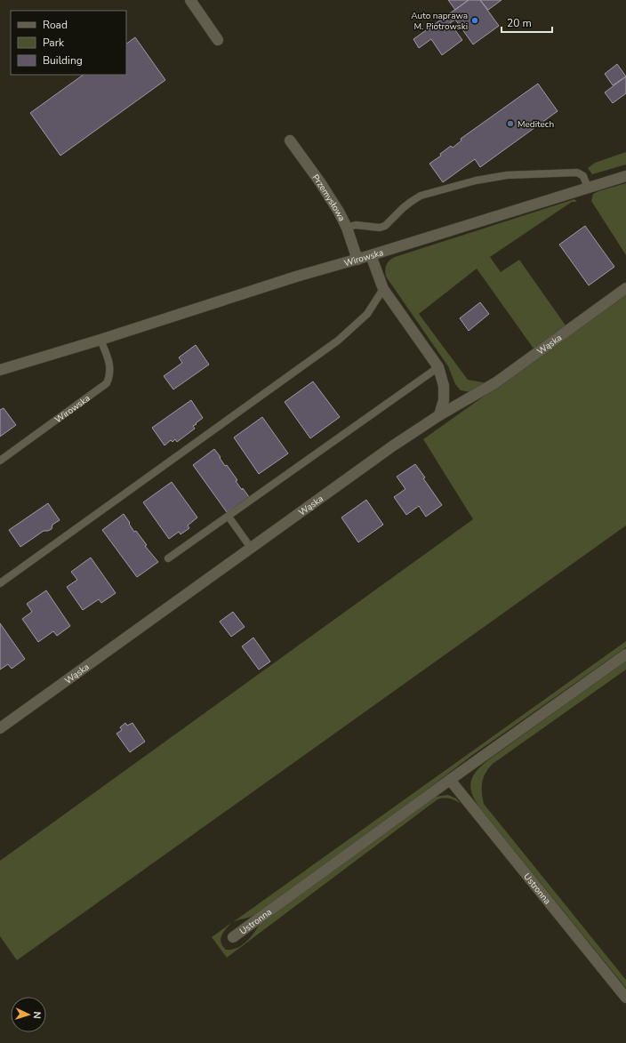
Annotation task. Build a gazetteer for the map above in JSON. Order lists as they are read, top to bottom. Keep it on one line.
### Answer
{"streets":{"street":["Przemysłowa","Wirowska","Wąska","Ustronna"]},"crossings":[["Przemysłowa","Wirowska"]],"places":["Auto naprawa M. Piotrowski","Meditech"],"legend":["Road","Park","Building"],"scale_bar":"20 m","north":"right"}
